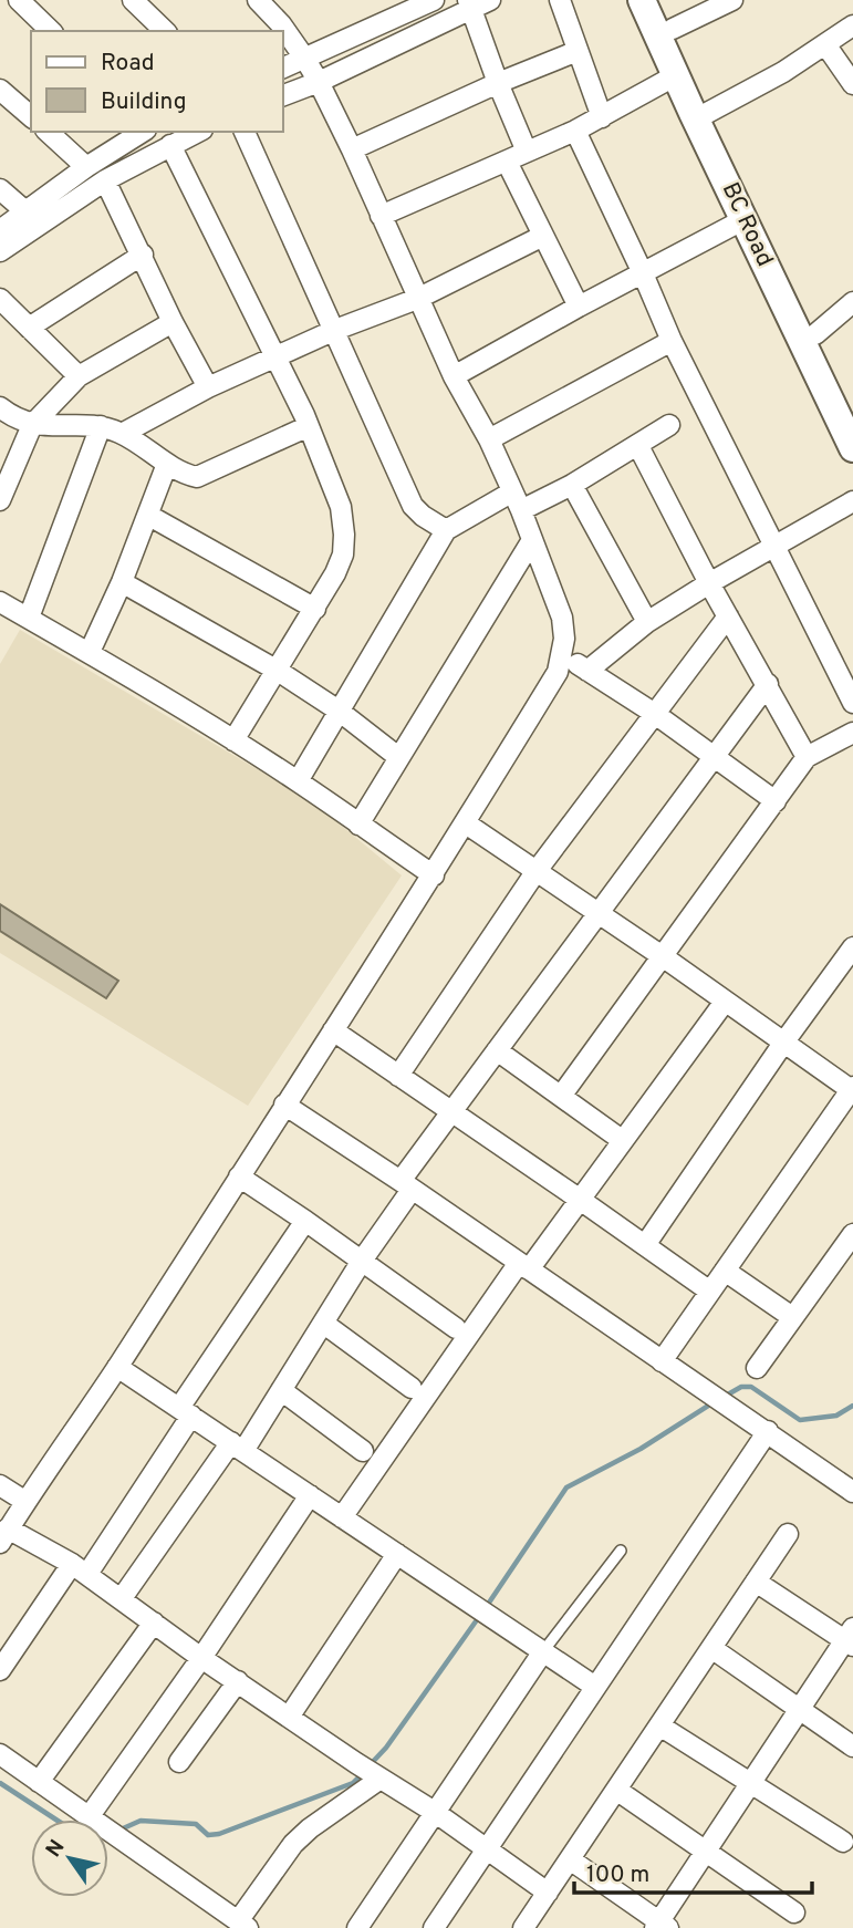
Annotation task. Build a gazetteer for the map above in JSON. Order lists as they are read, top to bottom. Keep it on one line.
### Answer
{"streets":{"street":["BC Road"]},"legend":["Road","Building"],"scale_bar":"100 m","north":"top left"}
